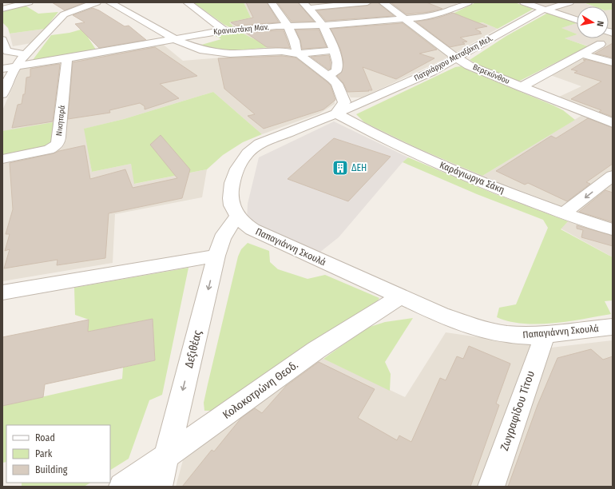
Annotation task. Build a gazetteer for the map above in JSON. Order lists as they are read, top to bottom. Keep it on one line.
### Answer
{"streets":{"street":["Κρανιωτάκη Μαν.","Πατριάρχου Μεταξάκη Μελ.","Βερεκύνθου","Νικηταρά","Καράγιωργα Σάκη","Παπαγιάννη Σκουλά","Δεξιθέας","Κολοκοτρώνη Θεοδ.","Ζωγραφίδου Τίτου"]},"crossings":[["Κρανιωτάκη Μαν.","Βερεκύνθου"],["Κρανιωτάκη Μαν.","Νικηταρά"],["Πατριάρχου Μεταξάκη Μελ.","Βερεκύνθου"],["Πατριάρχου Μεταξάκη Μελ.","Καράγιωργα Σάκη"],["Πατριάρχου Μεταξάκη Μελ.","Παπαγιάννη Σκουλά"],["Καράγιωργα Σάκη","Παπαγιάννη Σκουλά"],["Παπαγιάννη Σκουλά","Δεξιθέας"],["Παπαγιάννη Σκουλά","Κολοκοτρώνη Θεοδ."],["Παπαγιάννη Σκουλά","Ζωγραφίδου Τίτου"],["Δεξιθέας","Κολοκοτρώνη Θεοδ."]],"one_way":["Δεξιθέας"],"places":{"building":["ΔΕΗ"]},"legend":["Road","Park","Building"],"north":"right"}
